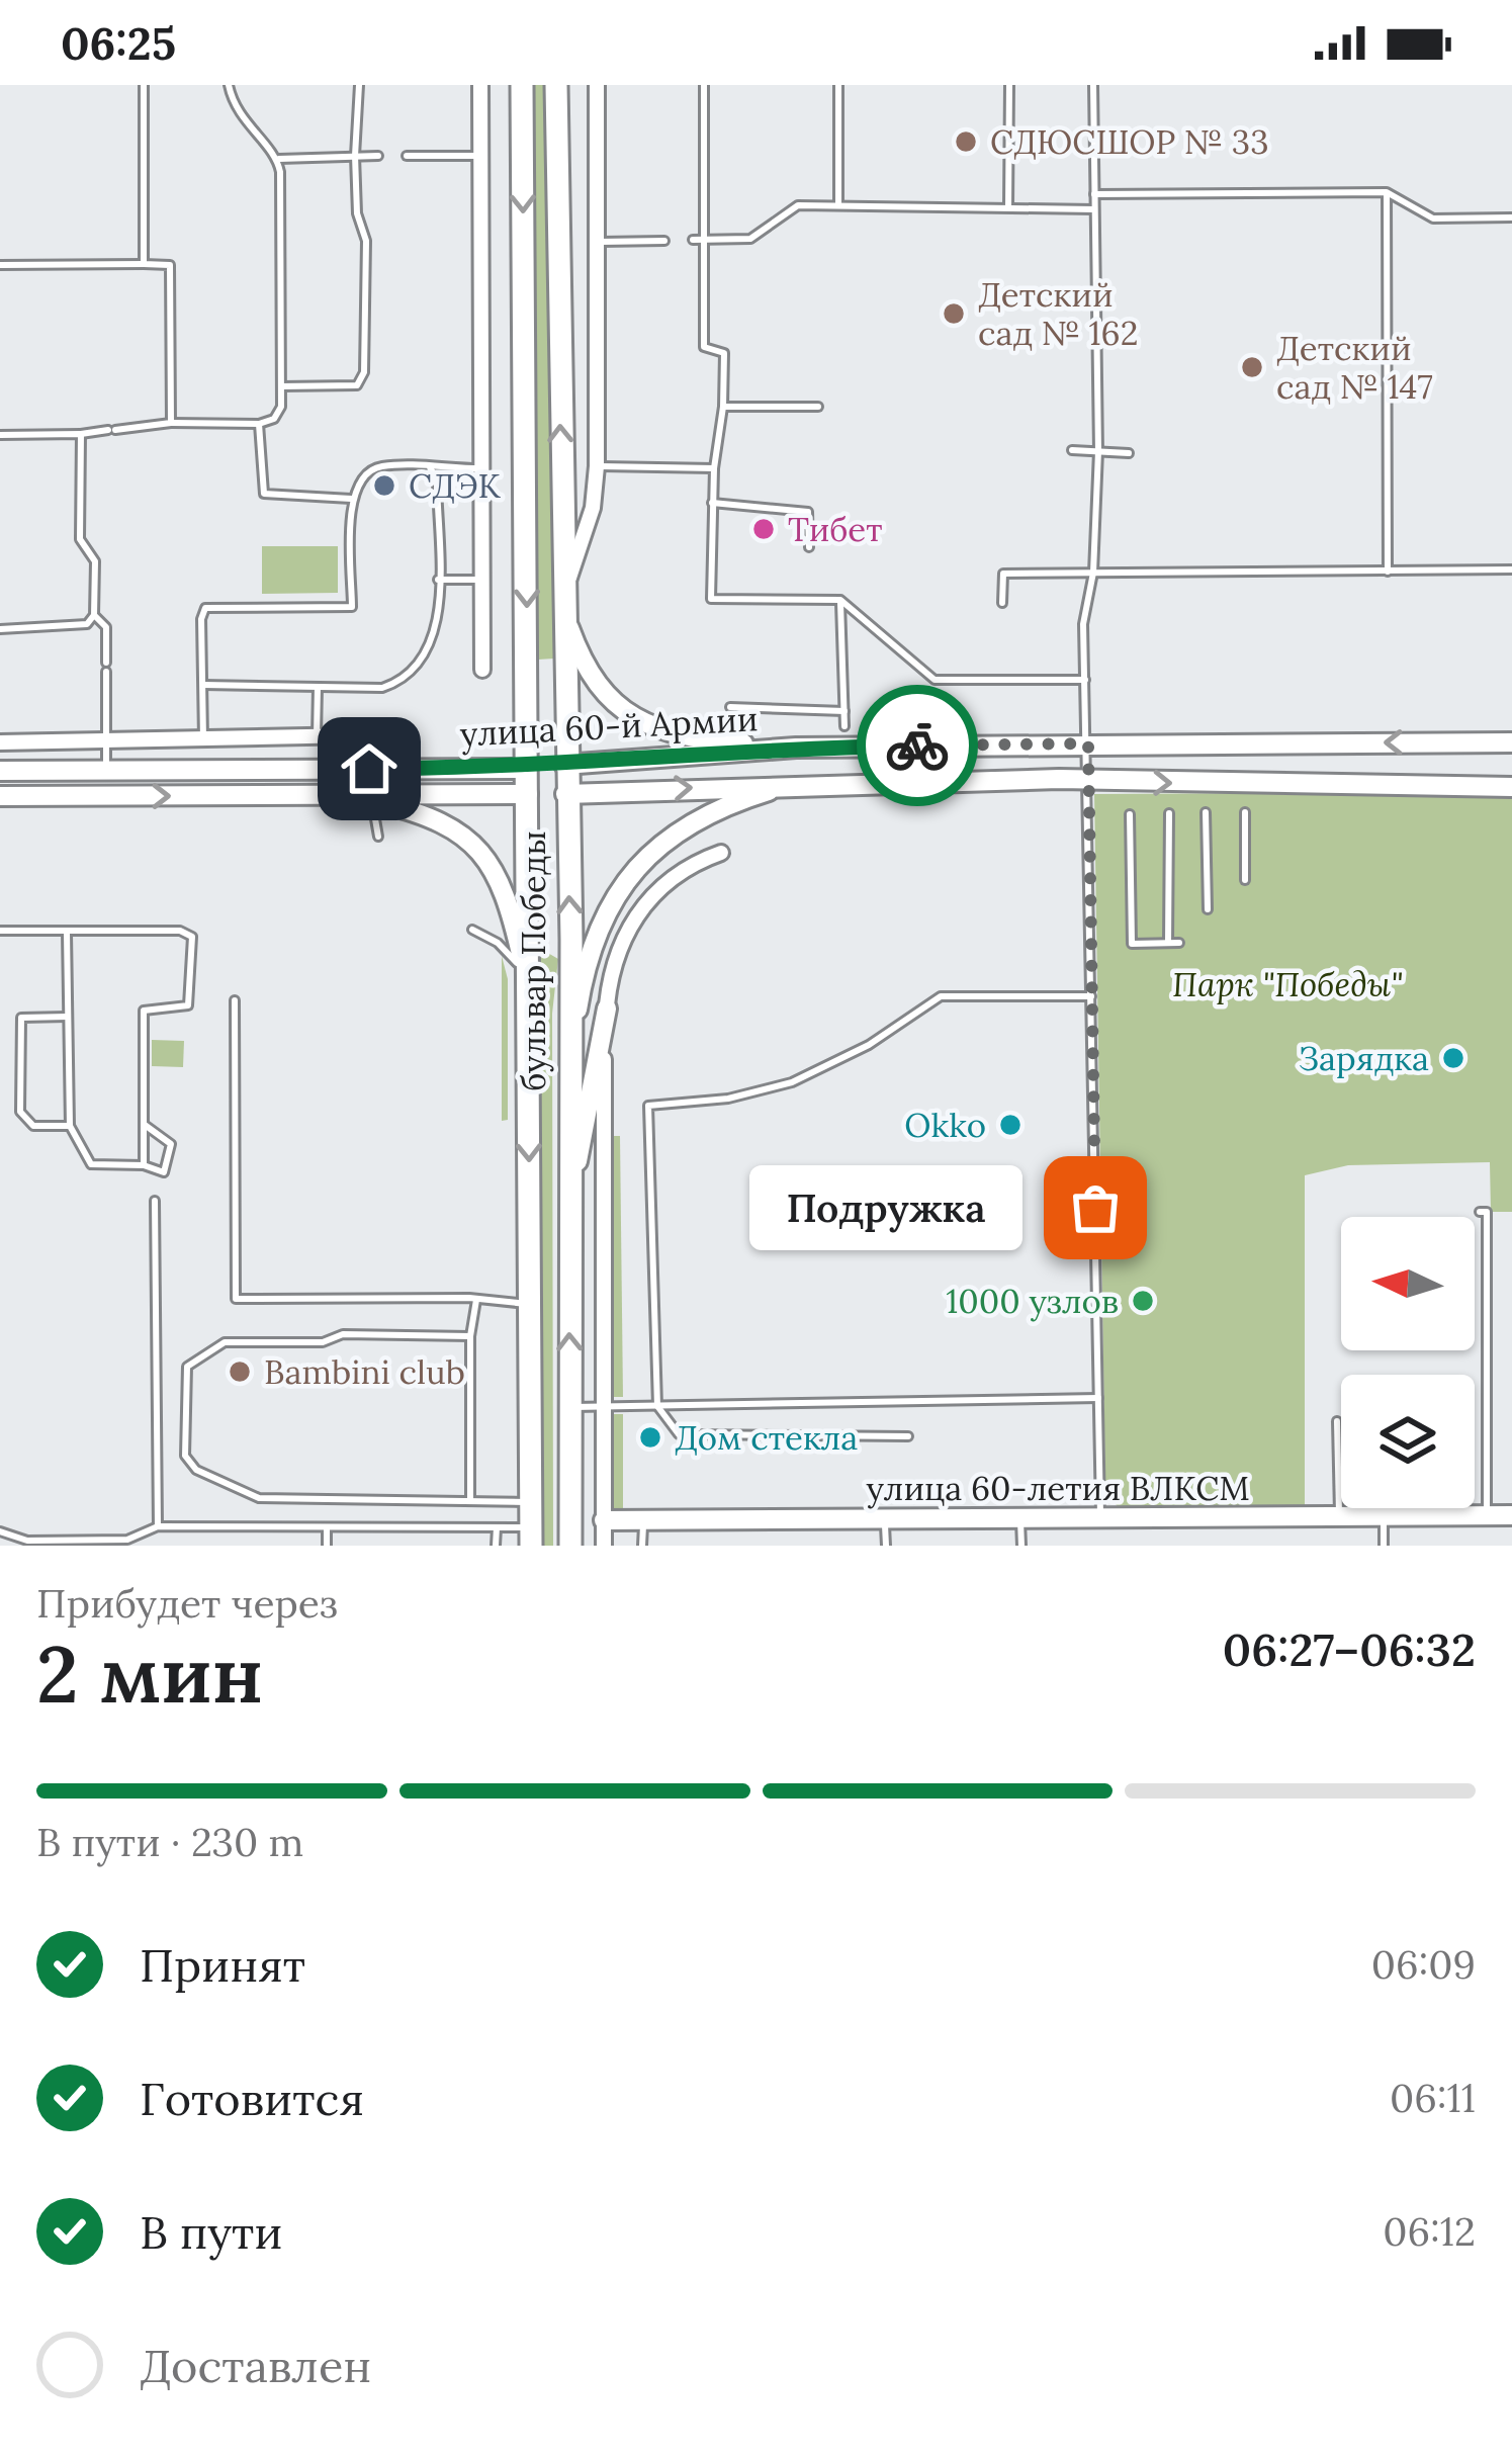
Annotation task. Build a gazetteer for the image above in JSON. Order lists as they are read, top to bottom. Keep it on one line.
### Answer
{"streets":{"main road":["улица 60-й Армии","бульвар Победы","улица 60-летия ВЛКСМ"]},"crossings":[["улица 60-й Армии","бульвар Победы"]],"parks":["Парк \"Победы\""],"places":["СДЮСШОР № 33","Детский сад № 162","Детский сад № 147","СДЭК","Тибет","Зарядка","Okko","Подружка","1000 узлов","Bambini club","Дом стекла"],"north":"left","page":{"status":"06:25","bubble":"Подружка","heading":["2 мин","Прибудет через","06:27–06:32"],"bar":"В пути · 230 m","list":[["Принят","06:09"],["Готовится","06:11"],["В пути","06:12"],"Доставлен"]}}
